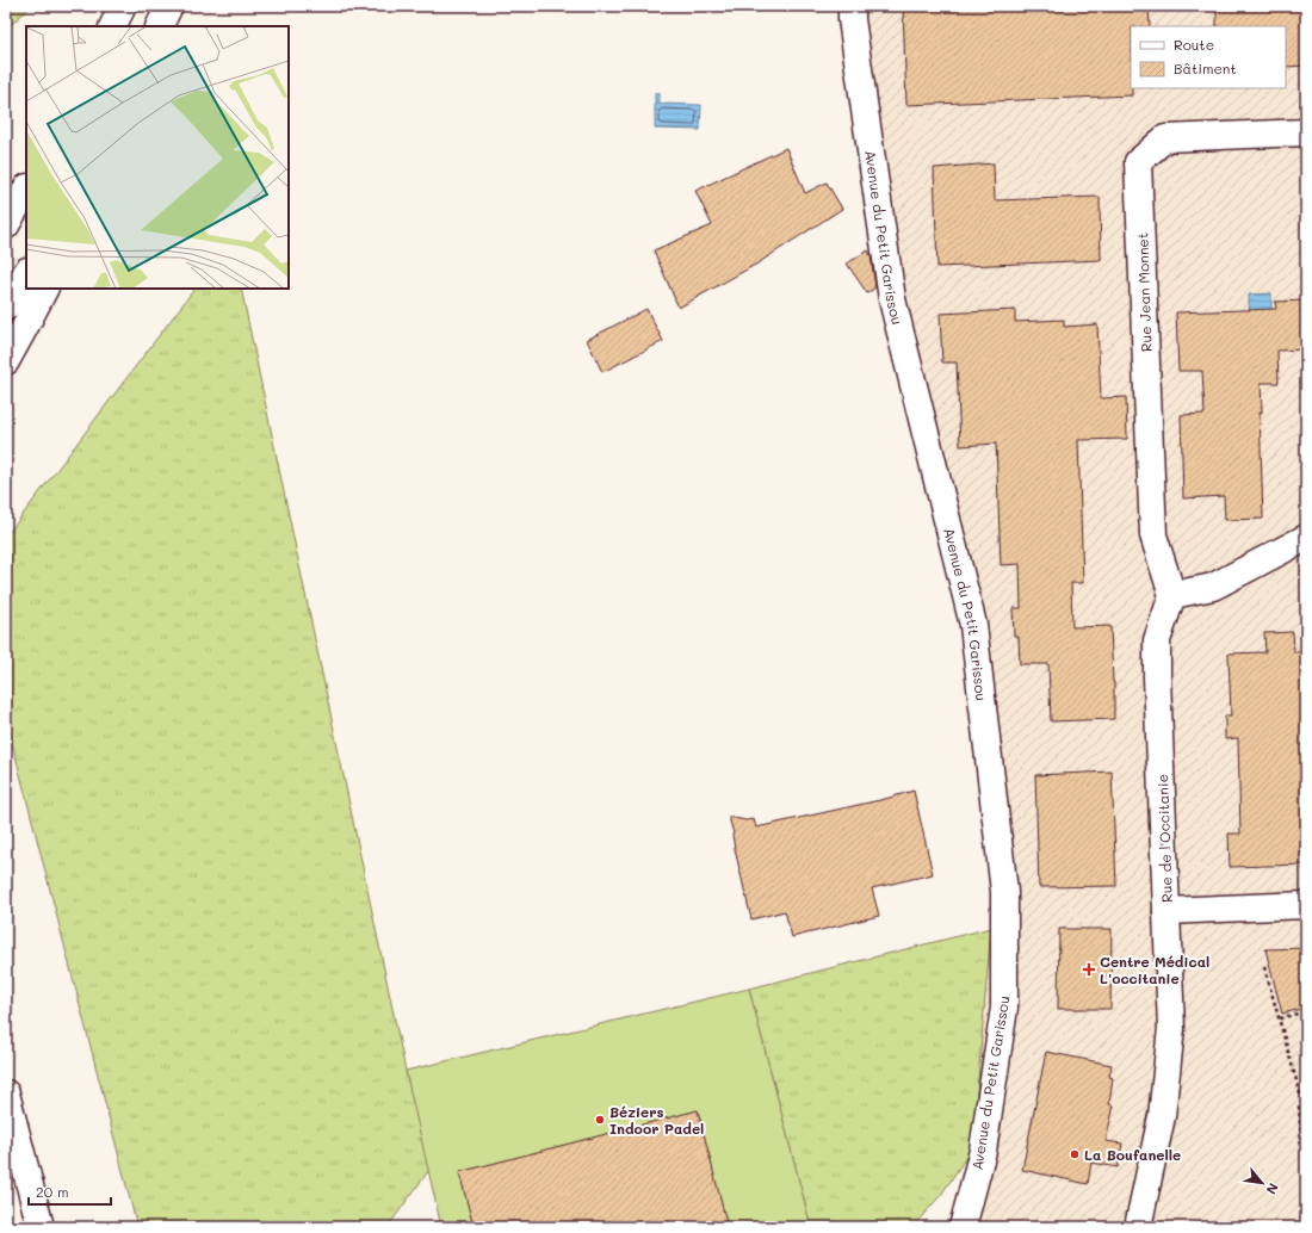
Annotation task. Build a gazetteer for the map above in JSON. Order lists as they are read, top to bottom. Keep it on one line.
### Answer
{"streets":{"main road":["Avenue du Petit Garissou","Rue Jean Monnet","Rue de l'Occitanie"]},"crossings":[["Rue Jean Monnet","Rue de l'Occitanie"]],"places":{"health":["Centre Médical L'occitanie"],"other":["Béziers Indoor Padel","La Boufanelle"]},"legend":["Route","Bâtiment"],"scale_bar":"20 m","north":"bottom right"}
